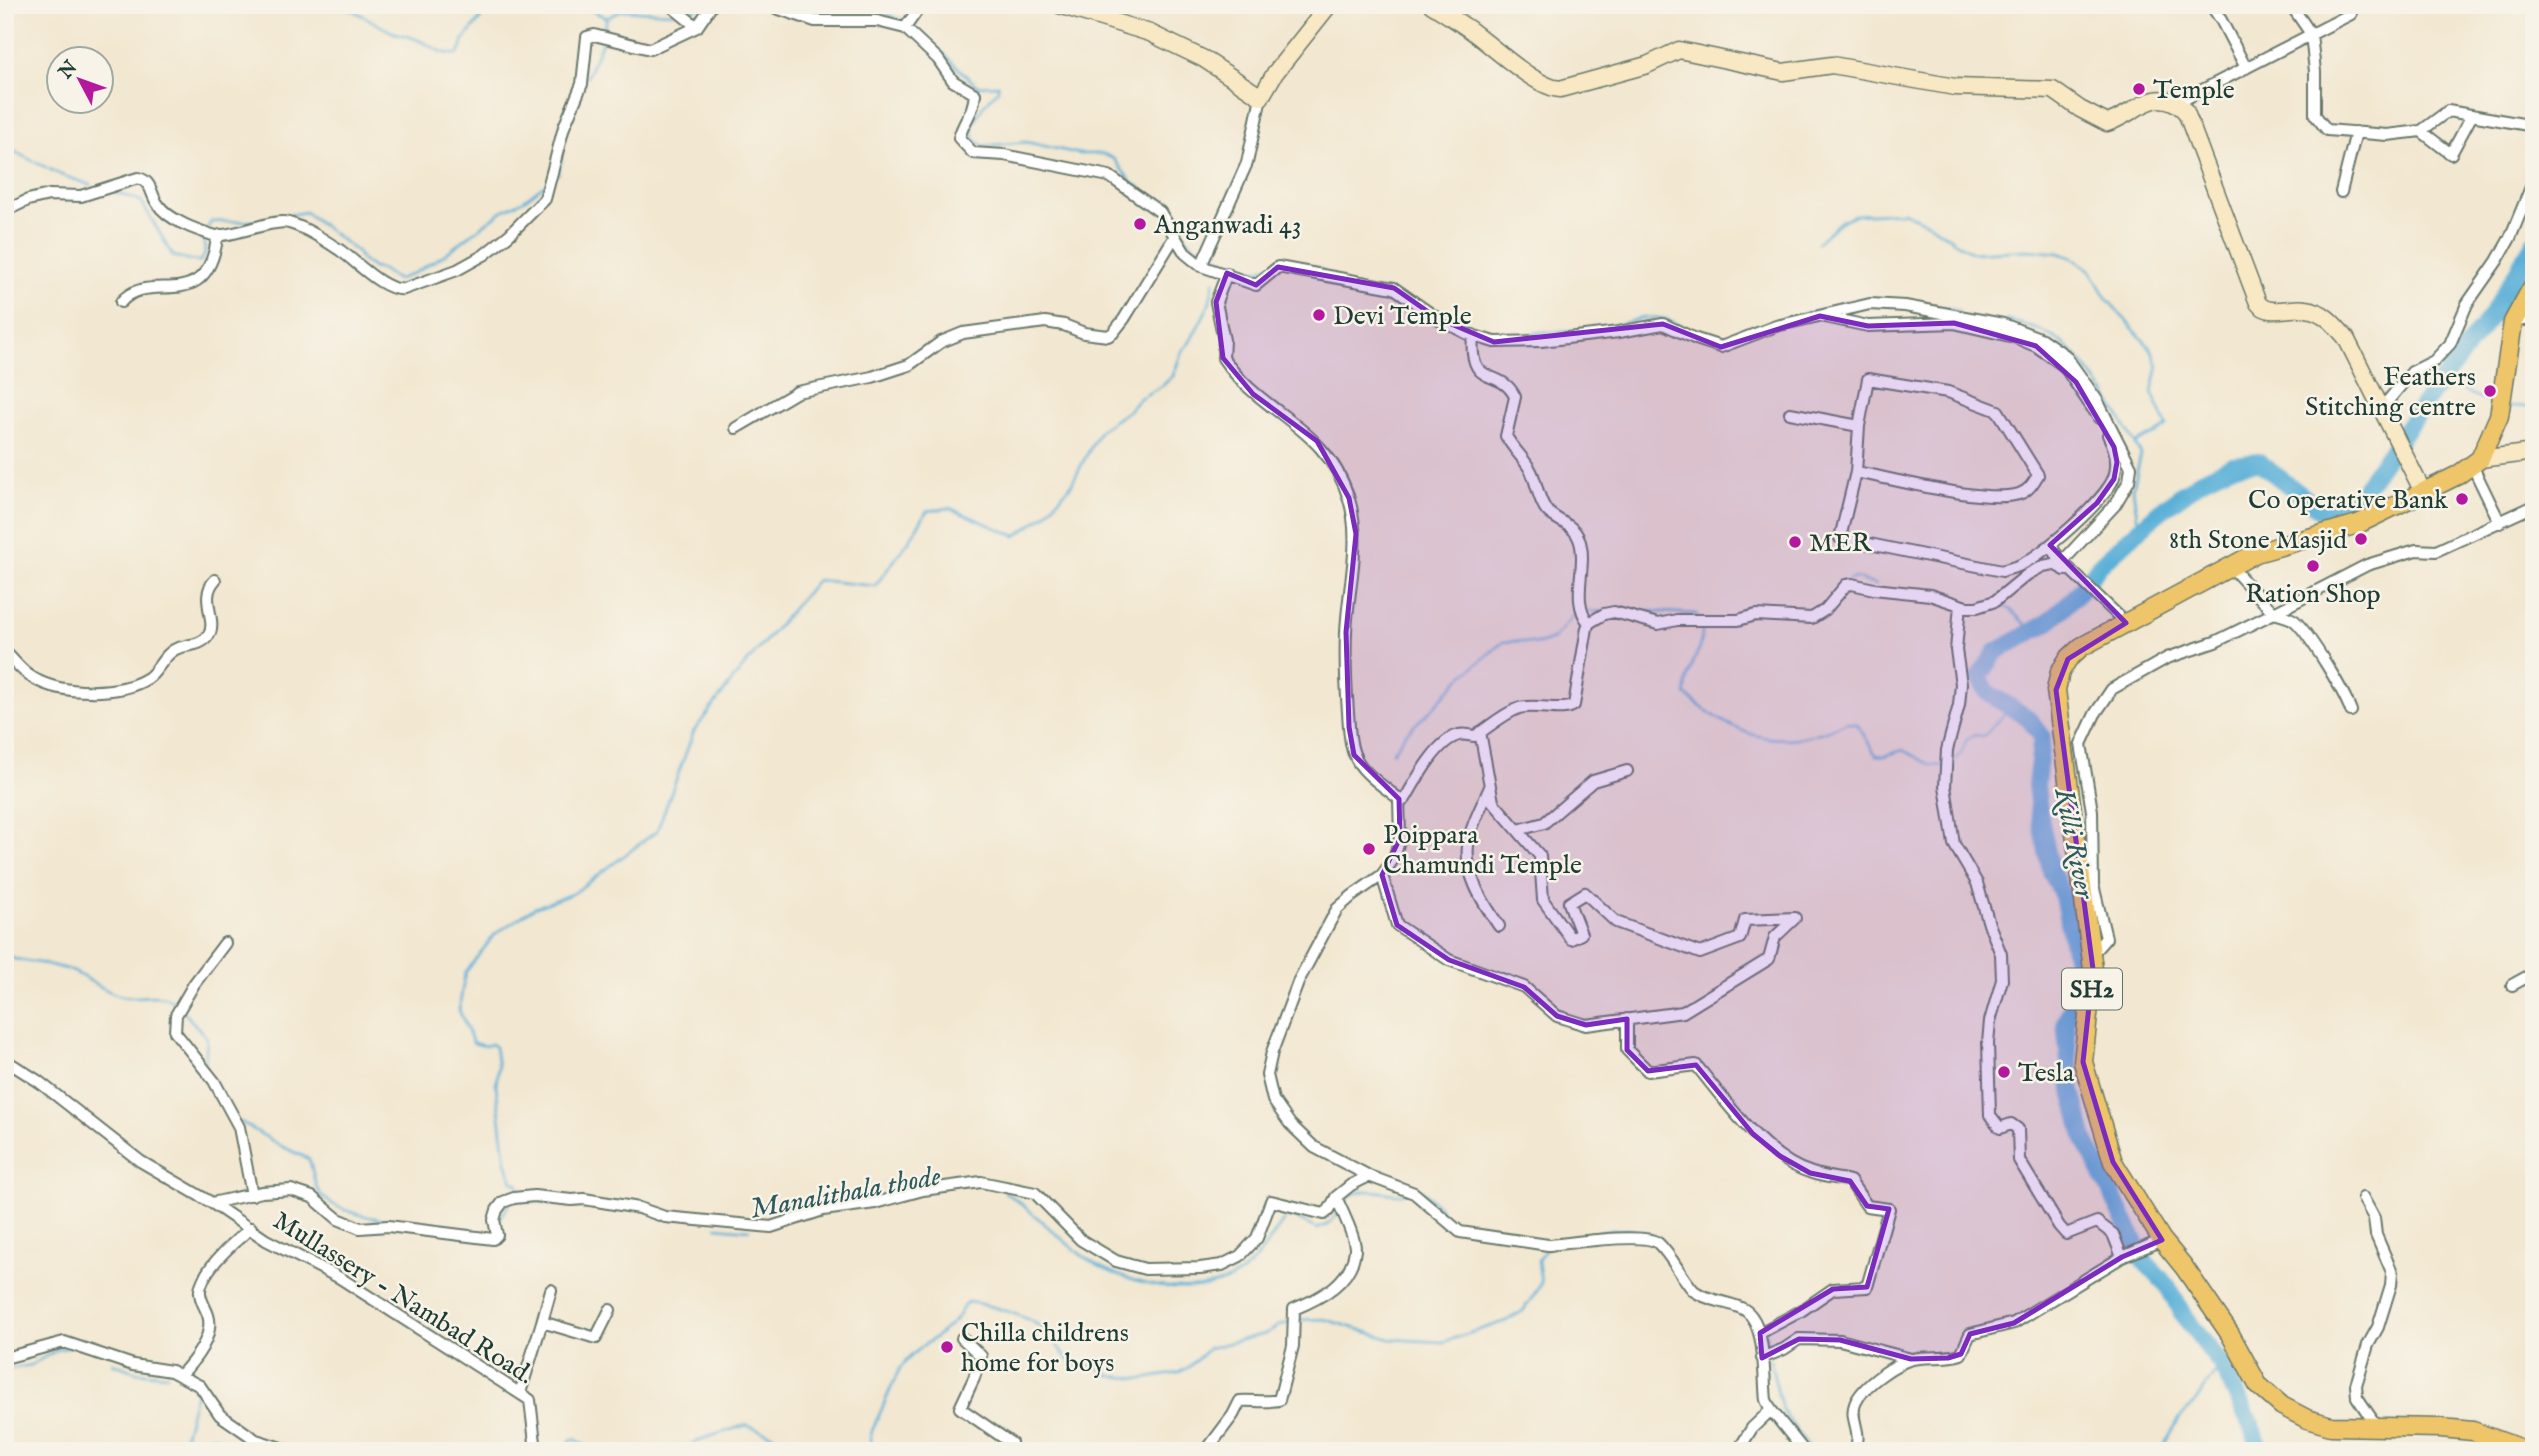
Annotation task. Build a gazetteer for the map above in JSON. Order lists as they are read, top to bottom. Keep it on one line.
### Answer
{"streets":{"main road":["SH2"],"street":["Mullassery - Nambad Road."]},"water":["Killi River","Manalithala thode"],"places":["Temple","Anganwadi 43","Devi Temple","Feathers Stitching centre","Co operative Bank","8th Stone Masjid","MER","Ration Shop","Poippara Chamundi Temple","Tesla","Chilla childrens home for boys"],"north":"top left"}
